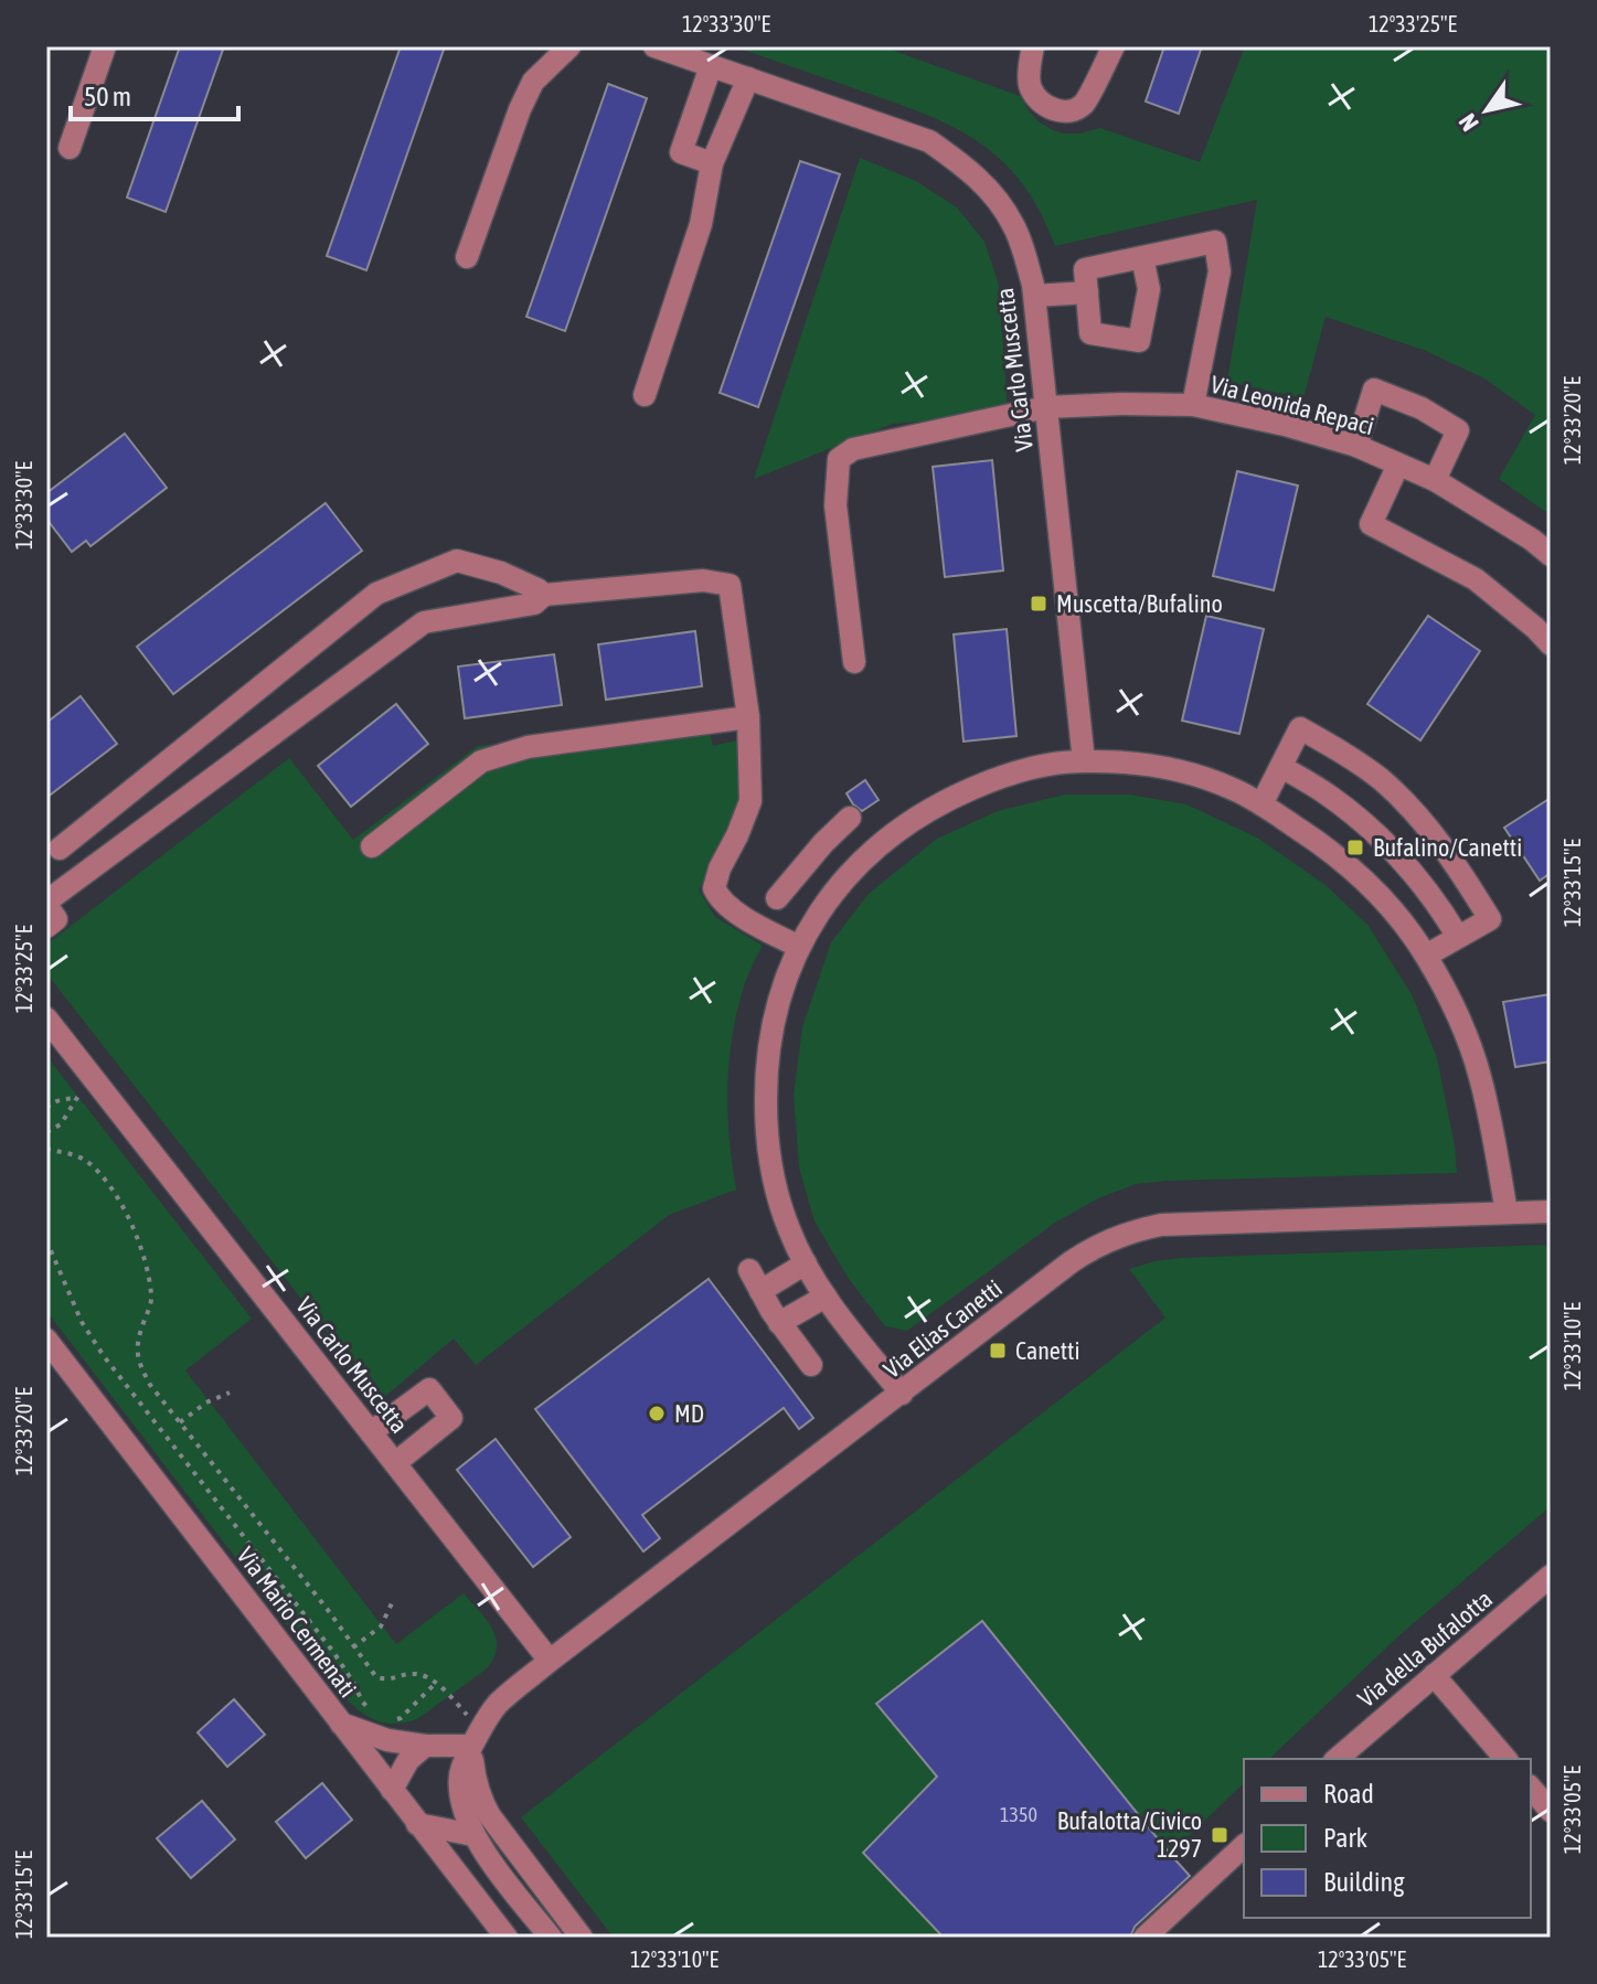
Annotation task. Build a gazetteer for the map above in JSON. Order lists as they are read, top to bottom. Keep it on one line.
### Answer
{"streets":{"street":["Via Carlo Muscetta","Via Leonida Repaci","Via Elias Canetti","Via Mario Cermenati","Via della Bufalotta"]},"crossings":[["Via Carlo Muscetta","Via Leonida Repaci"],["Via Carlo Muscetta","Via Elias Canetti"]],"places":{"transit":["Muscetta/Bufalino","Bufalino/Canetti","Canetti","Bufalotta/Civico 1297"],"other":["MD"]},"house_numbers":["1350"],"legend":["Road","Park","Building"],"scale_bar":"50 m","north":"bottom left","coordinates":["12°33'30\"E","12°33'25\"E","12°33'20\"E","12°33'15\"E","12°33'10\"E","12°33'05\"E"]}
